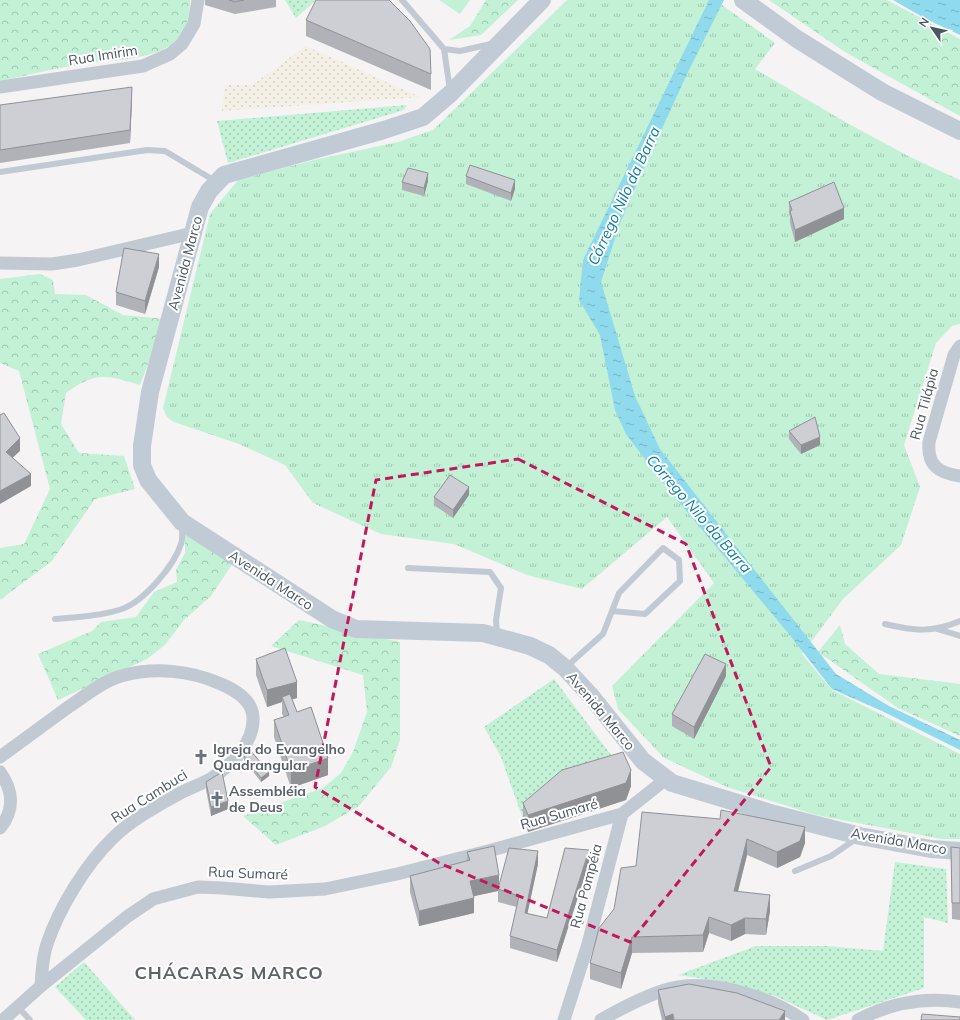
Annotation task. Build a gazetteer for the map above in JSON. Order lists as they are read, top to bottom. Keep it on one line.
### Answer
{"streets":{"main road":["Avenida Marco"],"street":["Rua Imirim","Rua Tilápia","Rua Cambuci","Rua Sumaré","Rua Pompéia"]},"crossings":[["Rua Cambuci","Rua Sumaré"],["Rua Sumaré","Rua Pompéia"]],"districts":["CHÁCARAS MARCO"],"water":["Córrego Nilo da Barra"],"places":{"church":["Igreja do Evangelho Quadrangular","Assembléia de Deus"]},"north":"top left"}
